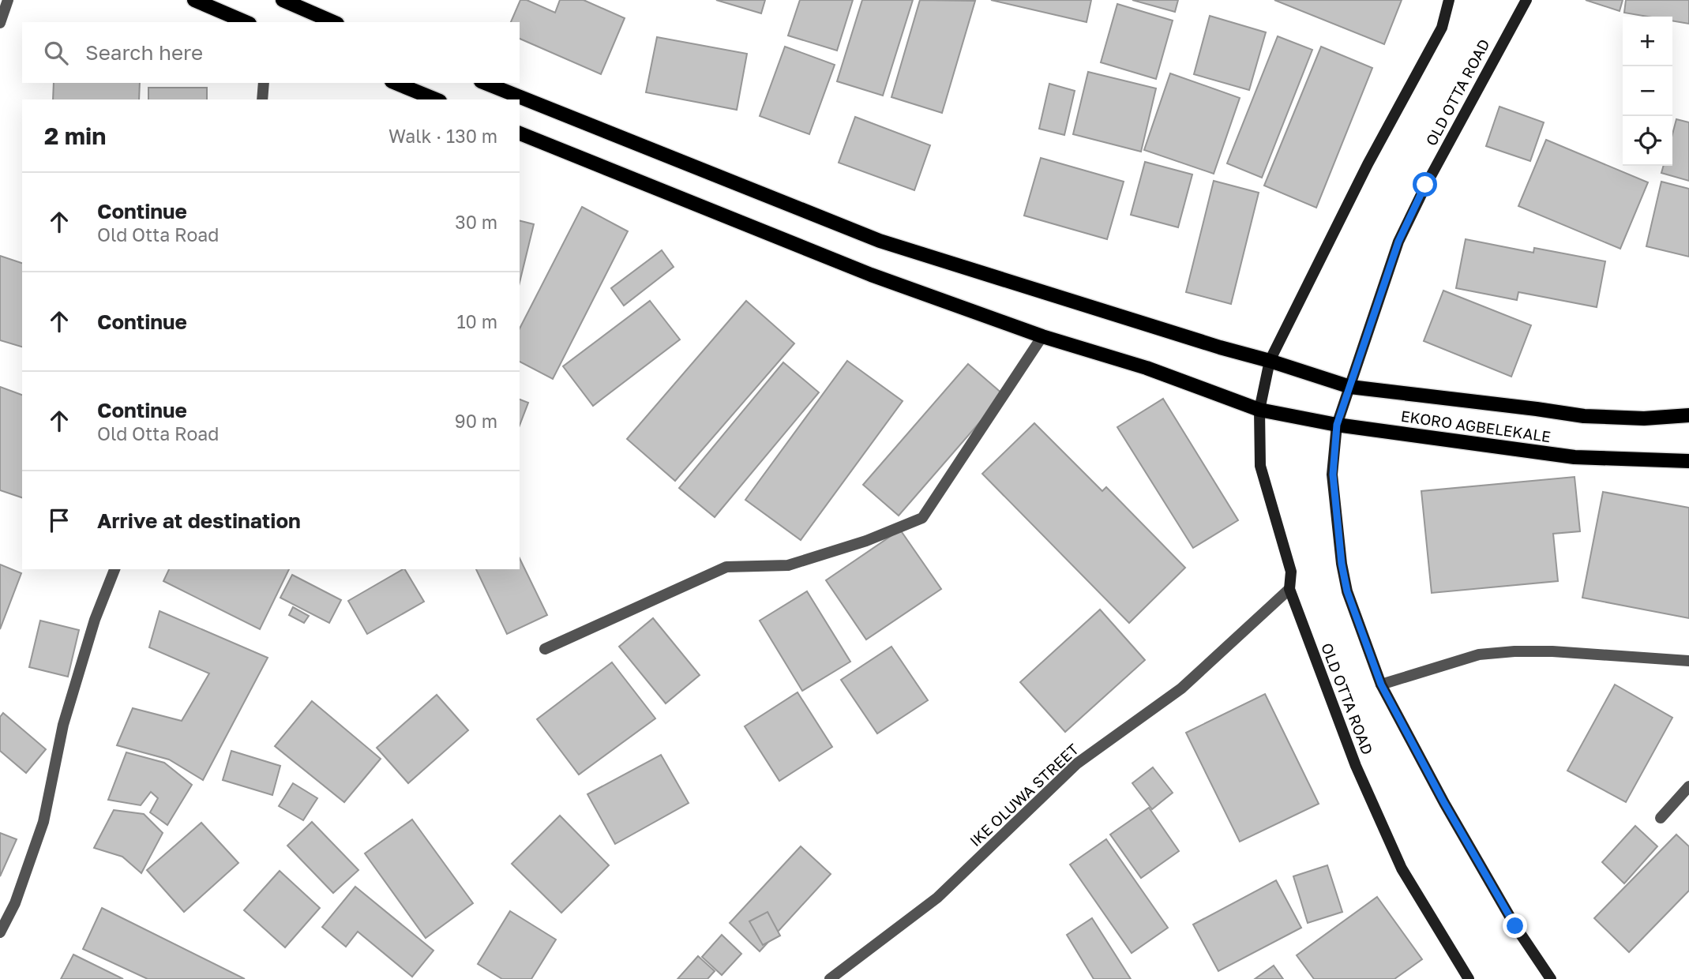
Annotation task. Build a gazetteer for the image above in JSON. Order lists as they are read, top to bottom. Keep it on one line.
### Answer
{"streets":{"main road":["EKORO AGBELEKALE"],"street":["OLD OTTA ROAD","IKE OLUWA STREET"]},"crossings":[["OLD OTTA ROAD","EKORO AGBELEKALE"],["OLD OTTA ROAD","IKE OLUWA STREET"]],"page":{"map_buttons":["+","−"],"search":"Search here","heading":["2 min","Walk · 130 m"],"list":[["Continue","Old Otta Road","30 m"],["Continue","10 m"],["Continue","Old Otta Road","90 m"],"Arrive at destination"]}}
